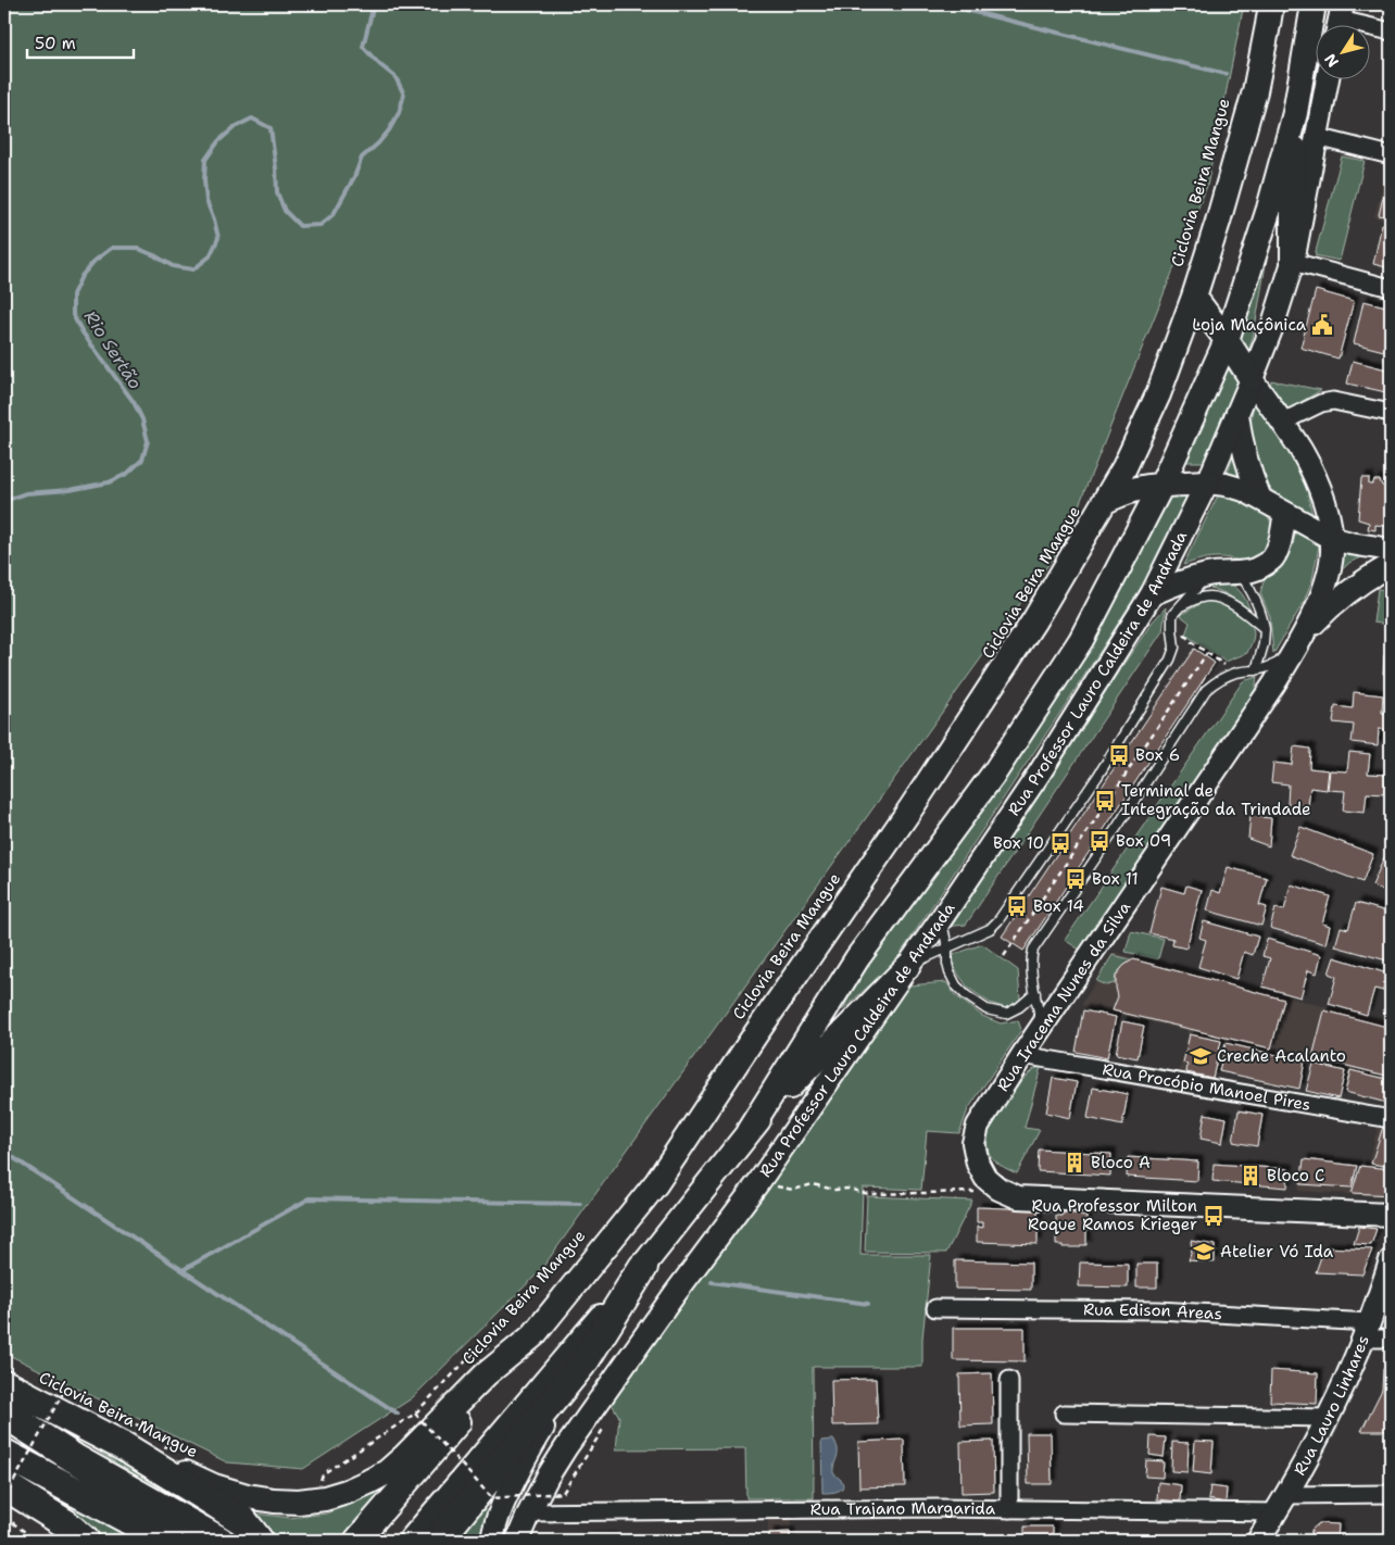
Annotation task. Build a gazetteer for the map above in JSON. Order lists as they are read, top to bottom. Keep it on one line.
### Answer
{"streets":{"main road":["Rua Professor Lauro Caldeira de Andrada","Rua Iracema Nunes da Silva","Rua Lauro Linhares"],"street":["Rua Procópio Manoel Pires","Rua Edison Áreas","Rua Trajano Margarida"],"path":["Ciclovia Beira Mangue"]},"crossings":[["Rua Professor Lauro Caldeira de Andrada","Rua Iracema Nunes da Silva"],["Rua Professor Lauro Caldeira de Andrada","Rua Trajano Margarida"],["Rua Iracema Nunes da Silva","Rua Procópio Manoel Pires"],["Rua Edison Áreas","Rua Lauro Linhares"],["Rua Lauro Linhares","Rua Trajano Margarida"]],"water":["Rio Sertão"],"places":{"public building":["Loja Maçônica"],"bus stop":["Box 6","Terminal de Integração da Trindade","Box 09","Box 10","Box 11","Box 14","Rua Professor Milton Roque Ramos Krieger"],"school or university":["Creche Acalanto","Atelier Vó Ida"],"building":["Bloco A","Bloco C"]},"scale_bar":"50 m","north":"bottom left"}
